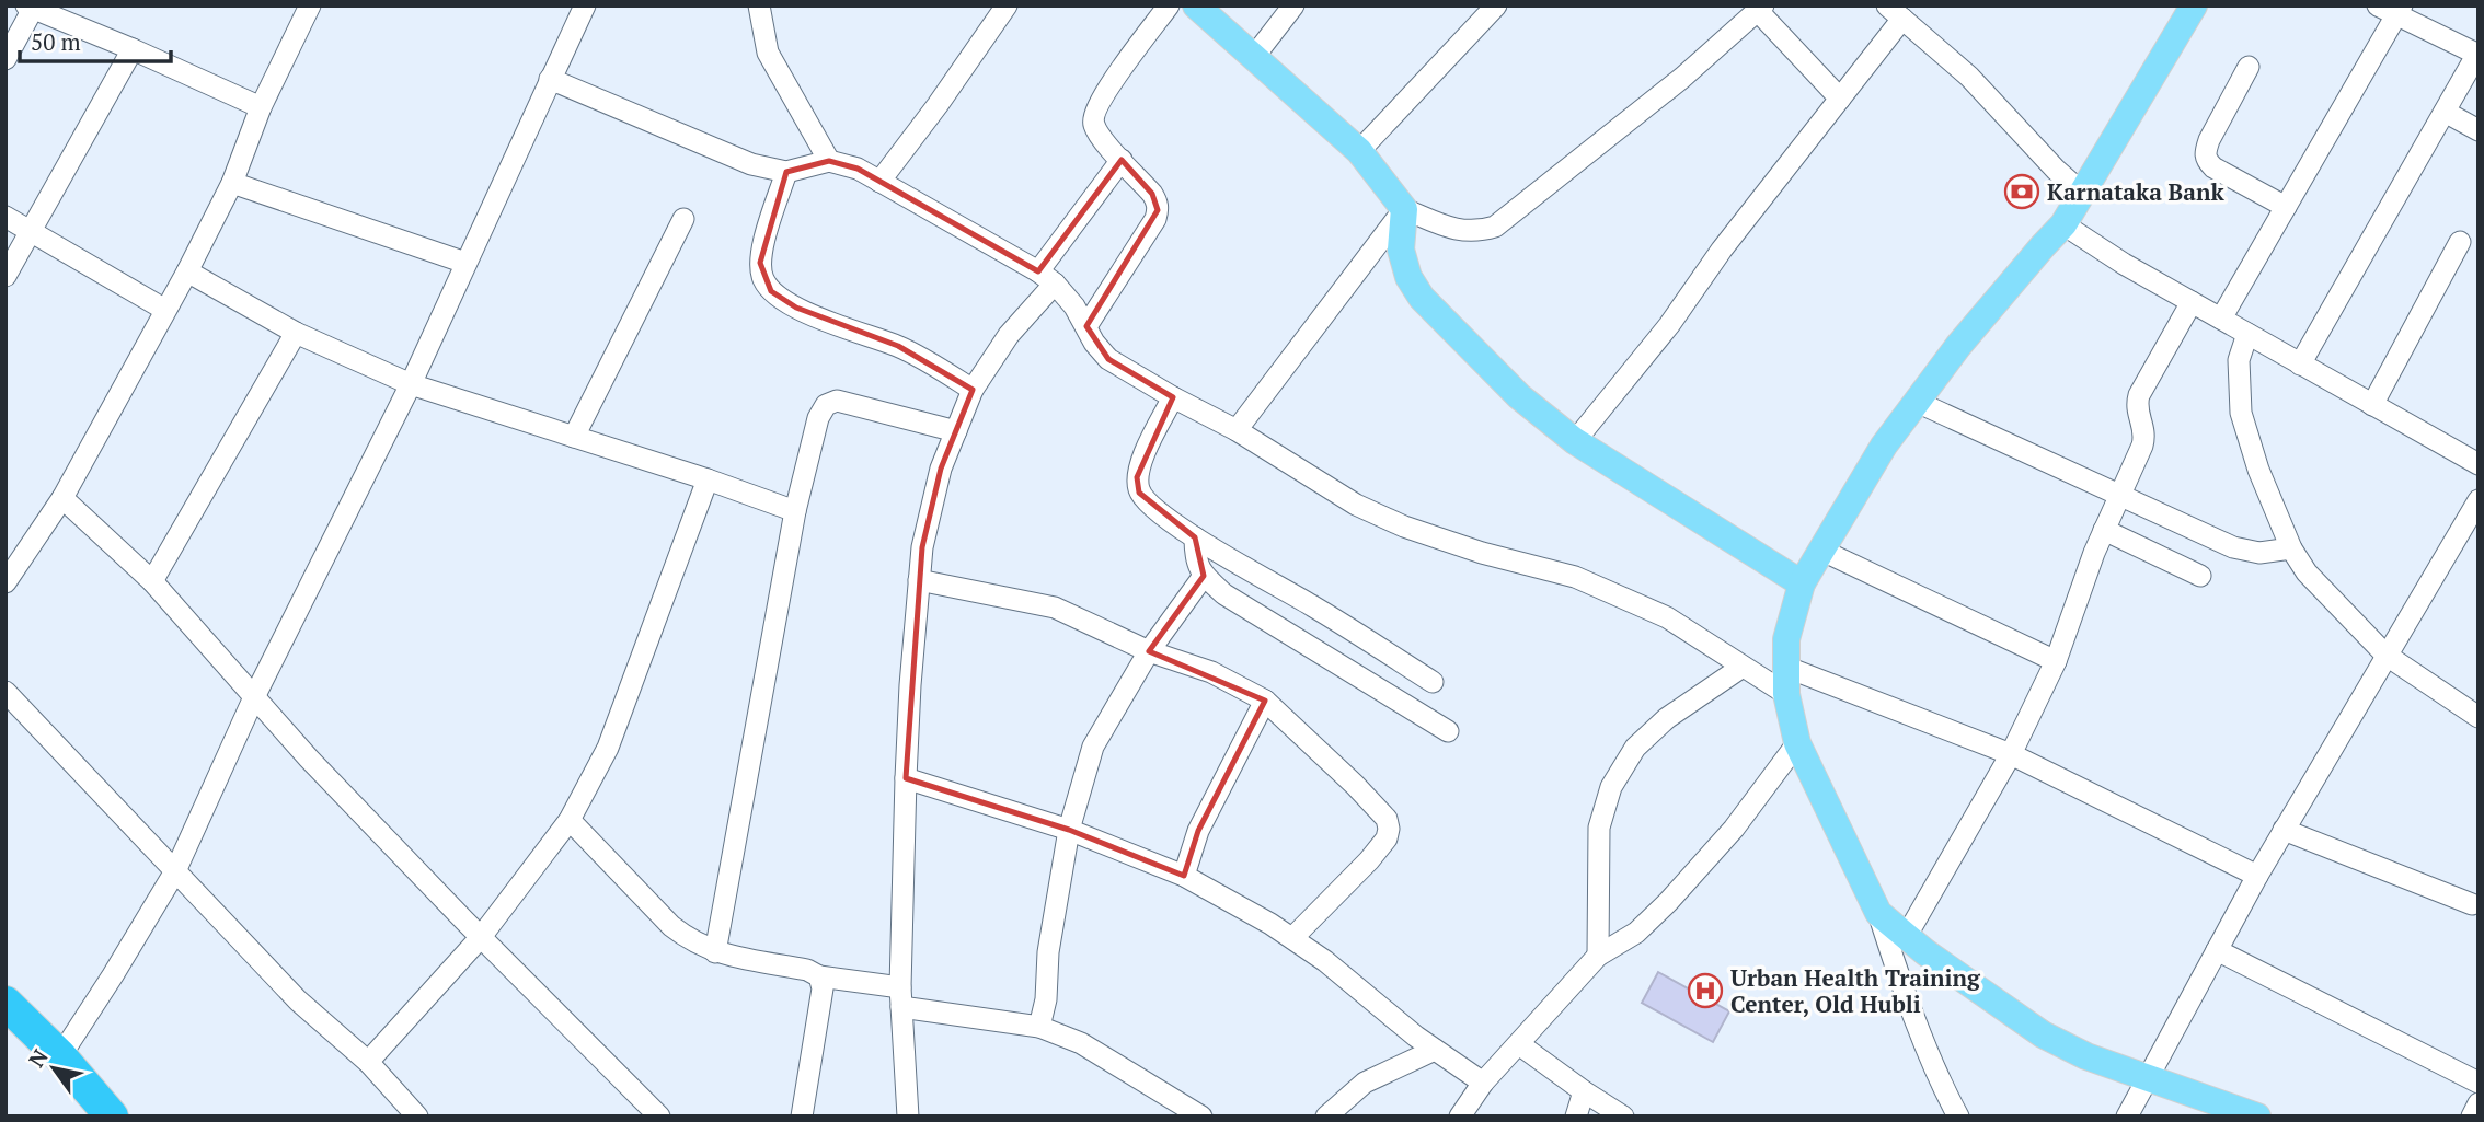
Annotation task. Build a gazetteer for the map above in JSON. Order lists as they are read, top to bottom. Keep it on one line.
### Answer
{"places":{"bank":["Karnataka Bank"],"hospital":["Urban Health Training Center, Old Hubli"]},"scale_bar":"50 m","north":"top left"}
